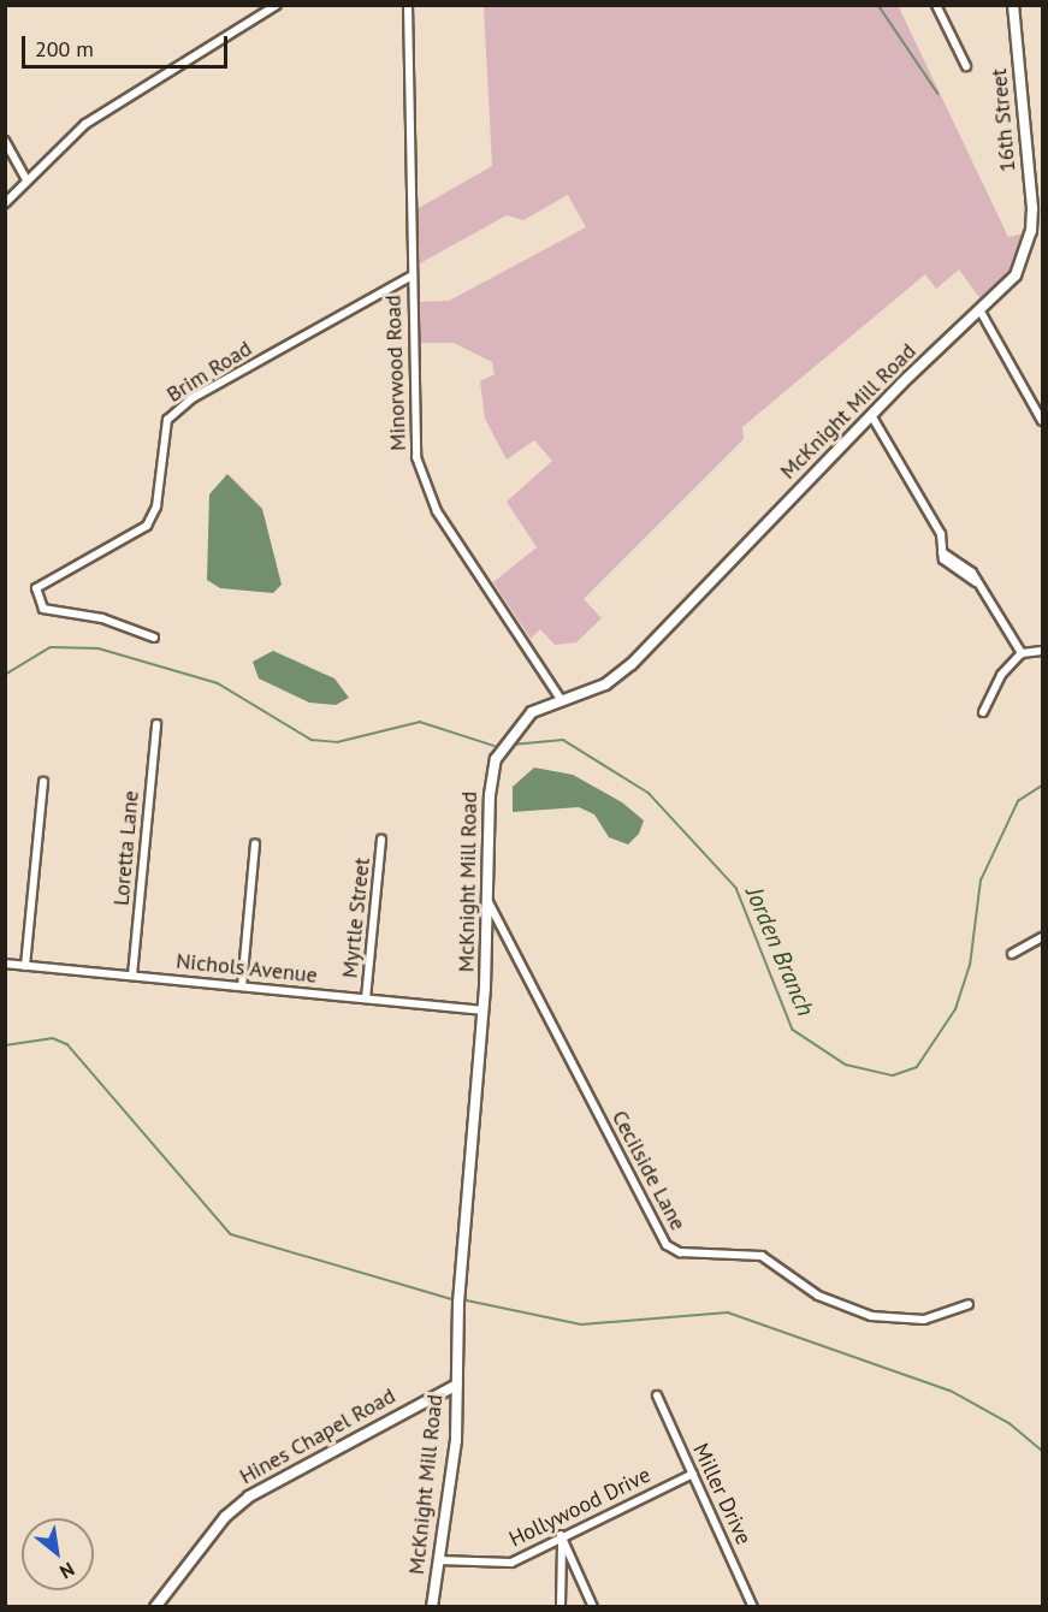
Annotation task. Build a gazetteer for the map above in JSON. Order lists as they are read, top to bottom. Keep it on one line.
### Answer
{"streets":{"street":["16th Street","Brim Road","Minorwood Road","McKnight Mill Road","Loretta Lane","Myrtle Street","Nichols Avenue","Cecilside Lane","Hines Chapel Road","Miller Drive","Hollywood Drive"]},"crossings":[["16th Street","McKnight Mill Road"],["Brim Road","Minorwood Road"],["Minorwood Road","McKnight Mill Road"],["McKnight Mill Road","Nichols Avenue"],["McKnight Mill Road","Cecilside Lane"],["McKnight Mill Road","Hines Chapel Road"],["McKnight Mill Road","Hollywood Drive"],["Loretta Lane","Nichols Avenue"],["Myrtle Street","Nichols Avenue"],["Miller Drive","Hollywood Drive"]],"water":["Jorden Branch"],"scale_bar":"200 m","north":"bottom right"}
